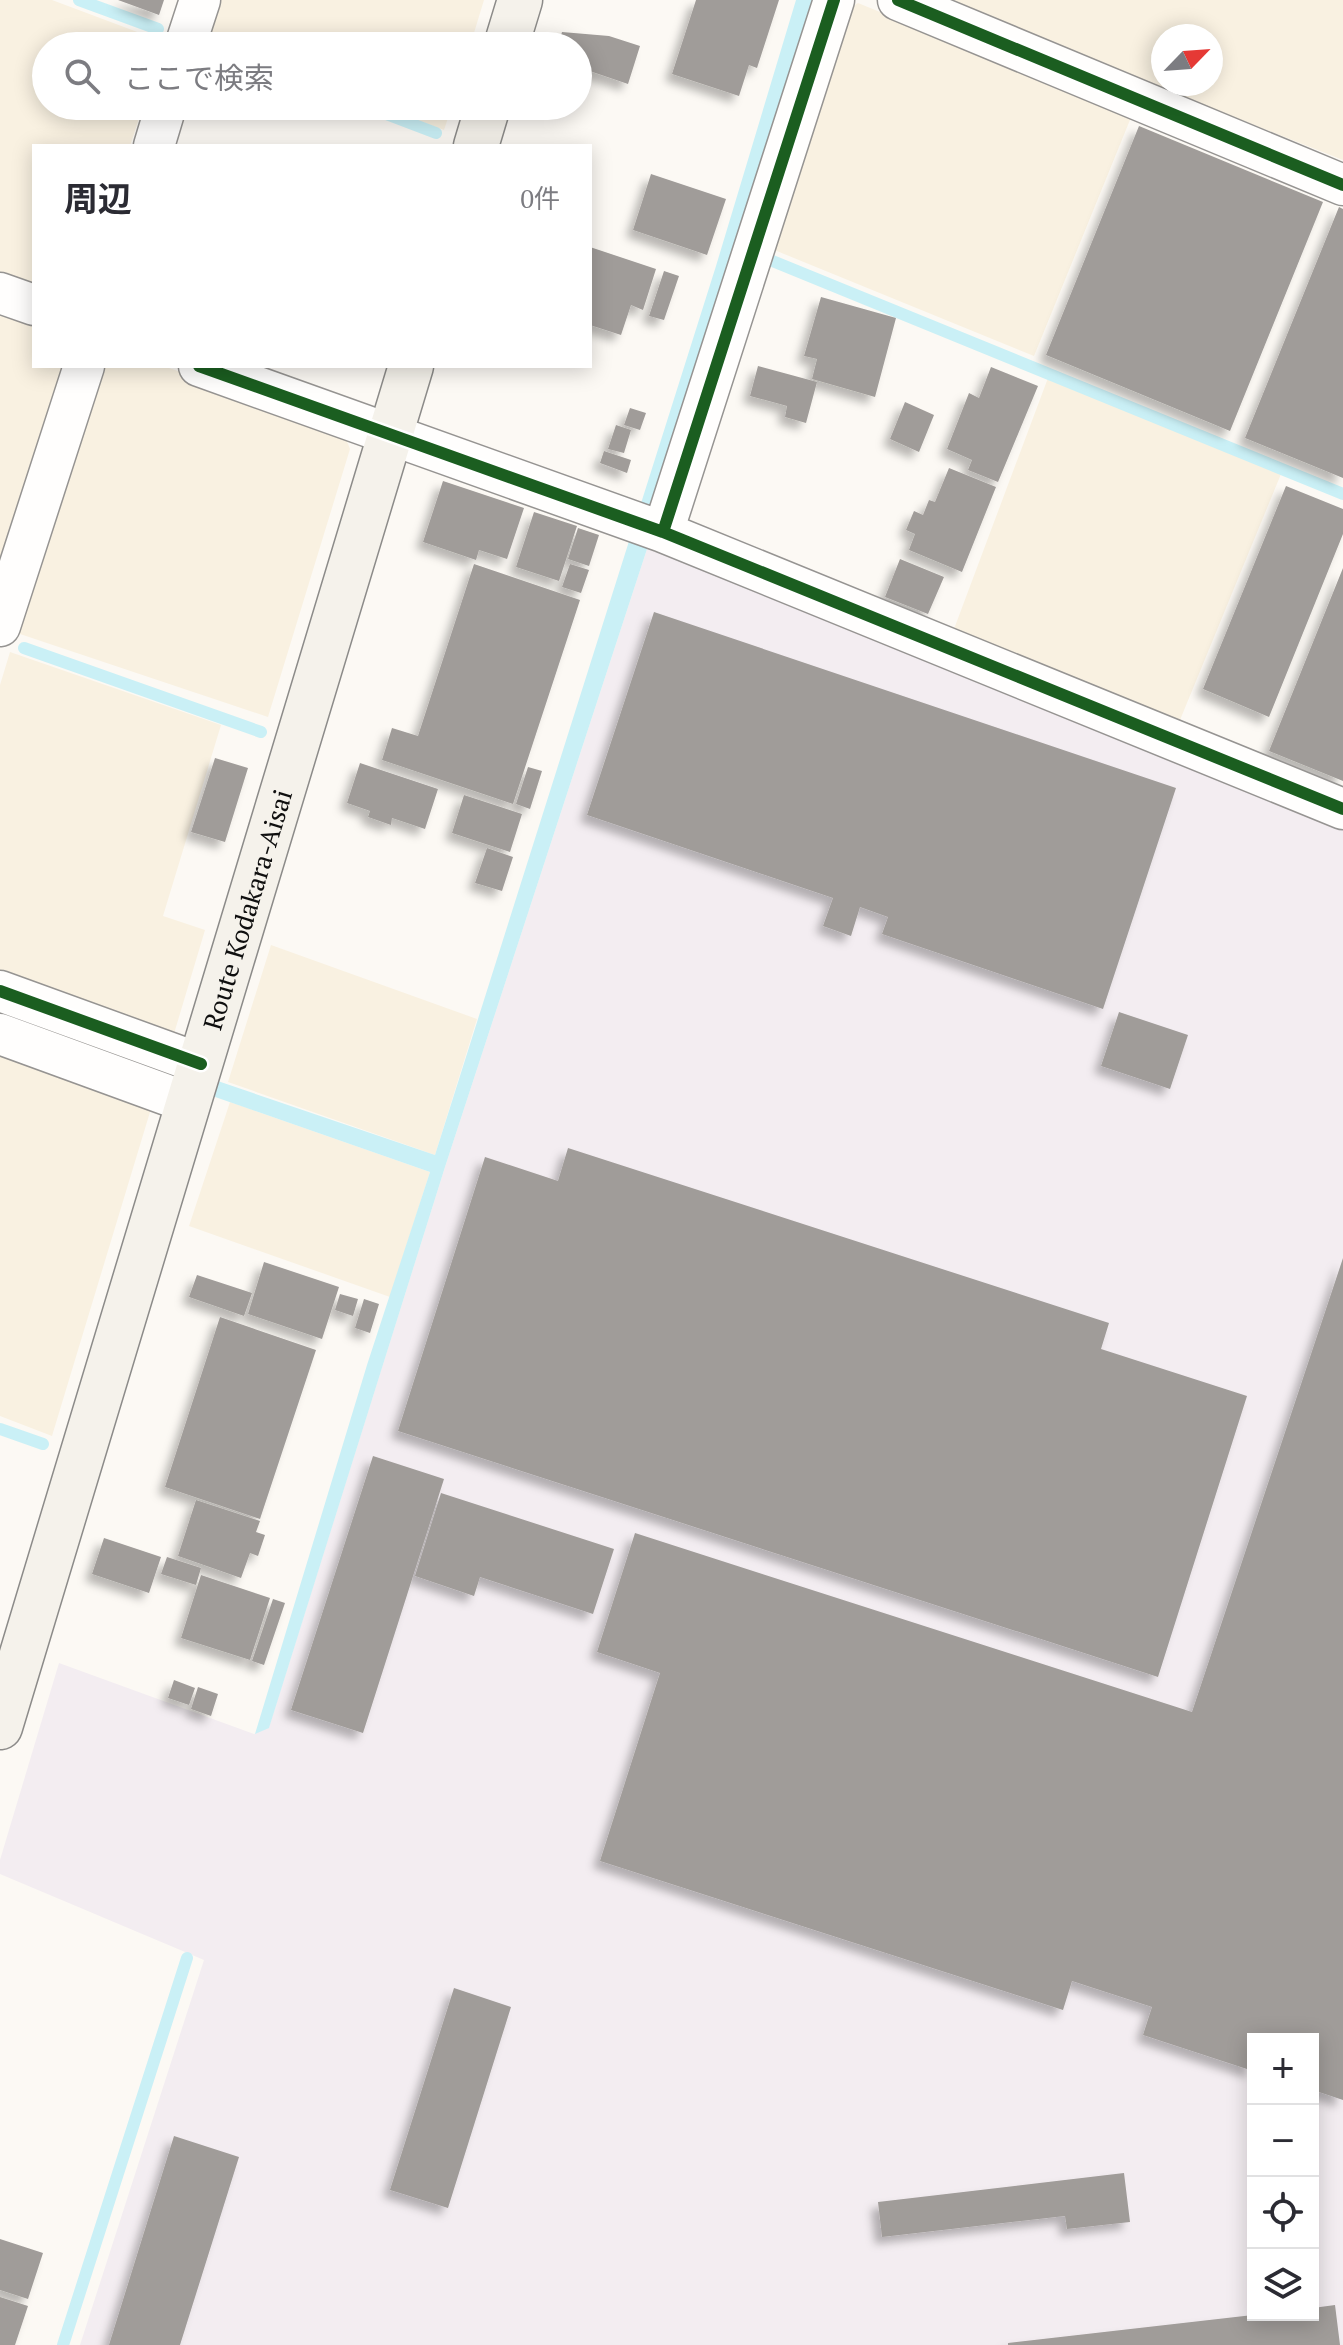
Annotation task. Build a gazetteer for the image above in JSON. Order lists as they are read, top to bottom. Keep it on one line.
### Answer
{"streets":{"main road":["Route Kodakara-Aisai"]},"north":"top right","page":{"search":"ここで検索","heading":["周辺","0件"],"map_buttons":["+","−"]}}
